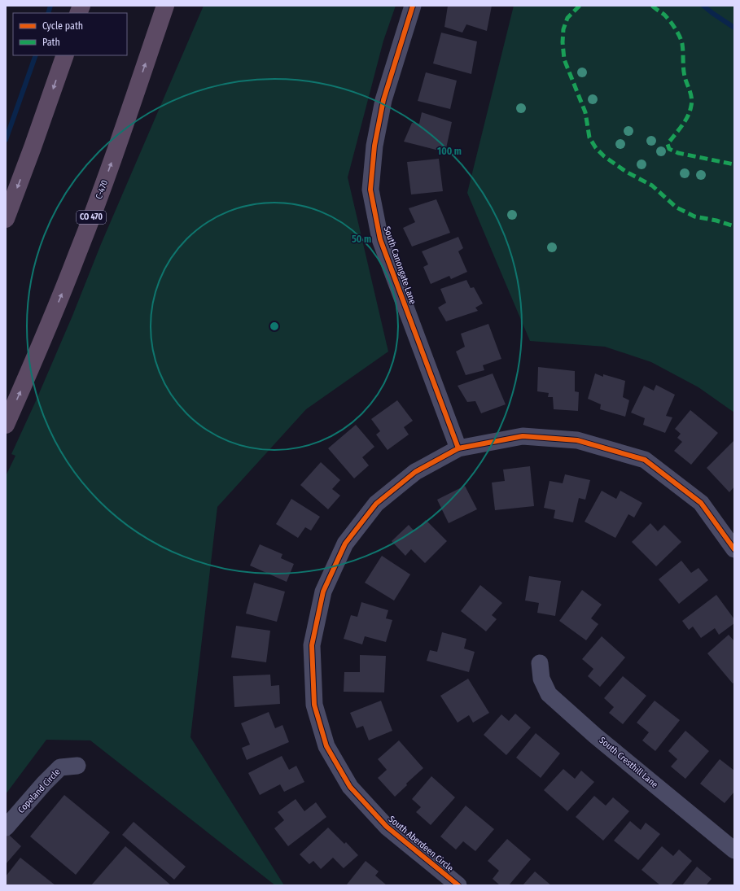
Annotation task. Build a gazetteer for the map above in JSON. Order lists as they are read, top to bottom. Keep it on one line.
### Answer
{"streets":{"highway":["C-470","CO 470"],"street":["South Canongate Lane","South Cresthill Lane","Copeland Circle","South Aberdeen Circle"]},"crossings":[["South Canongate Lane","South Aberdeen Circle"]],"legend":["Cycle path","Path"],"rings":["100 m","50 m"]}
